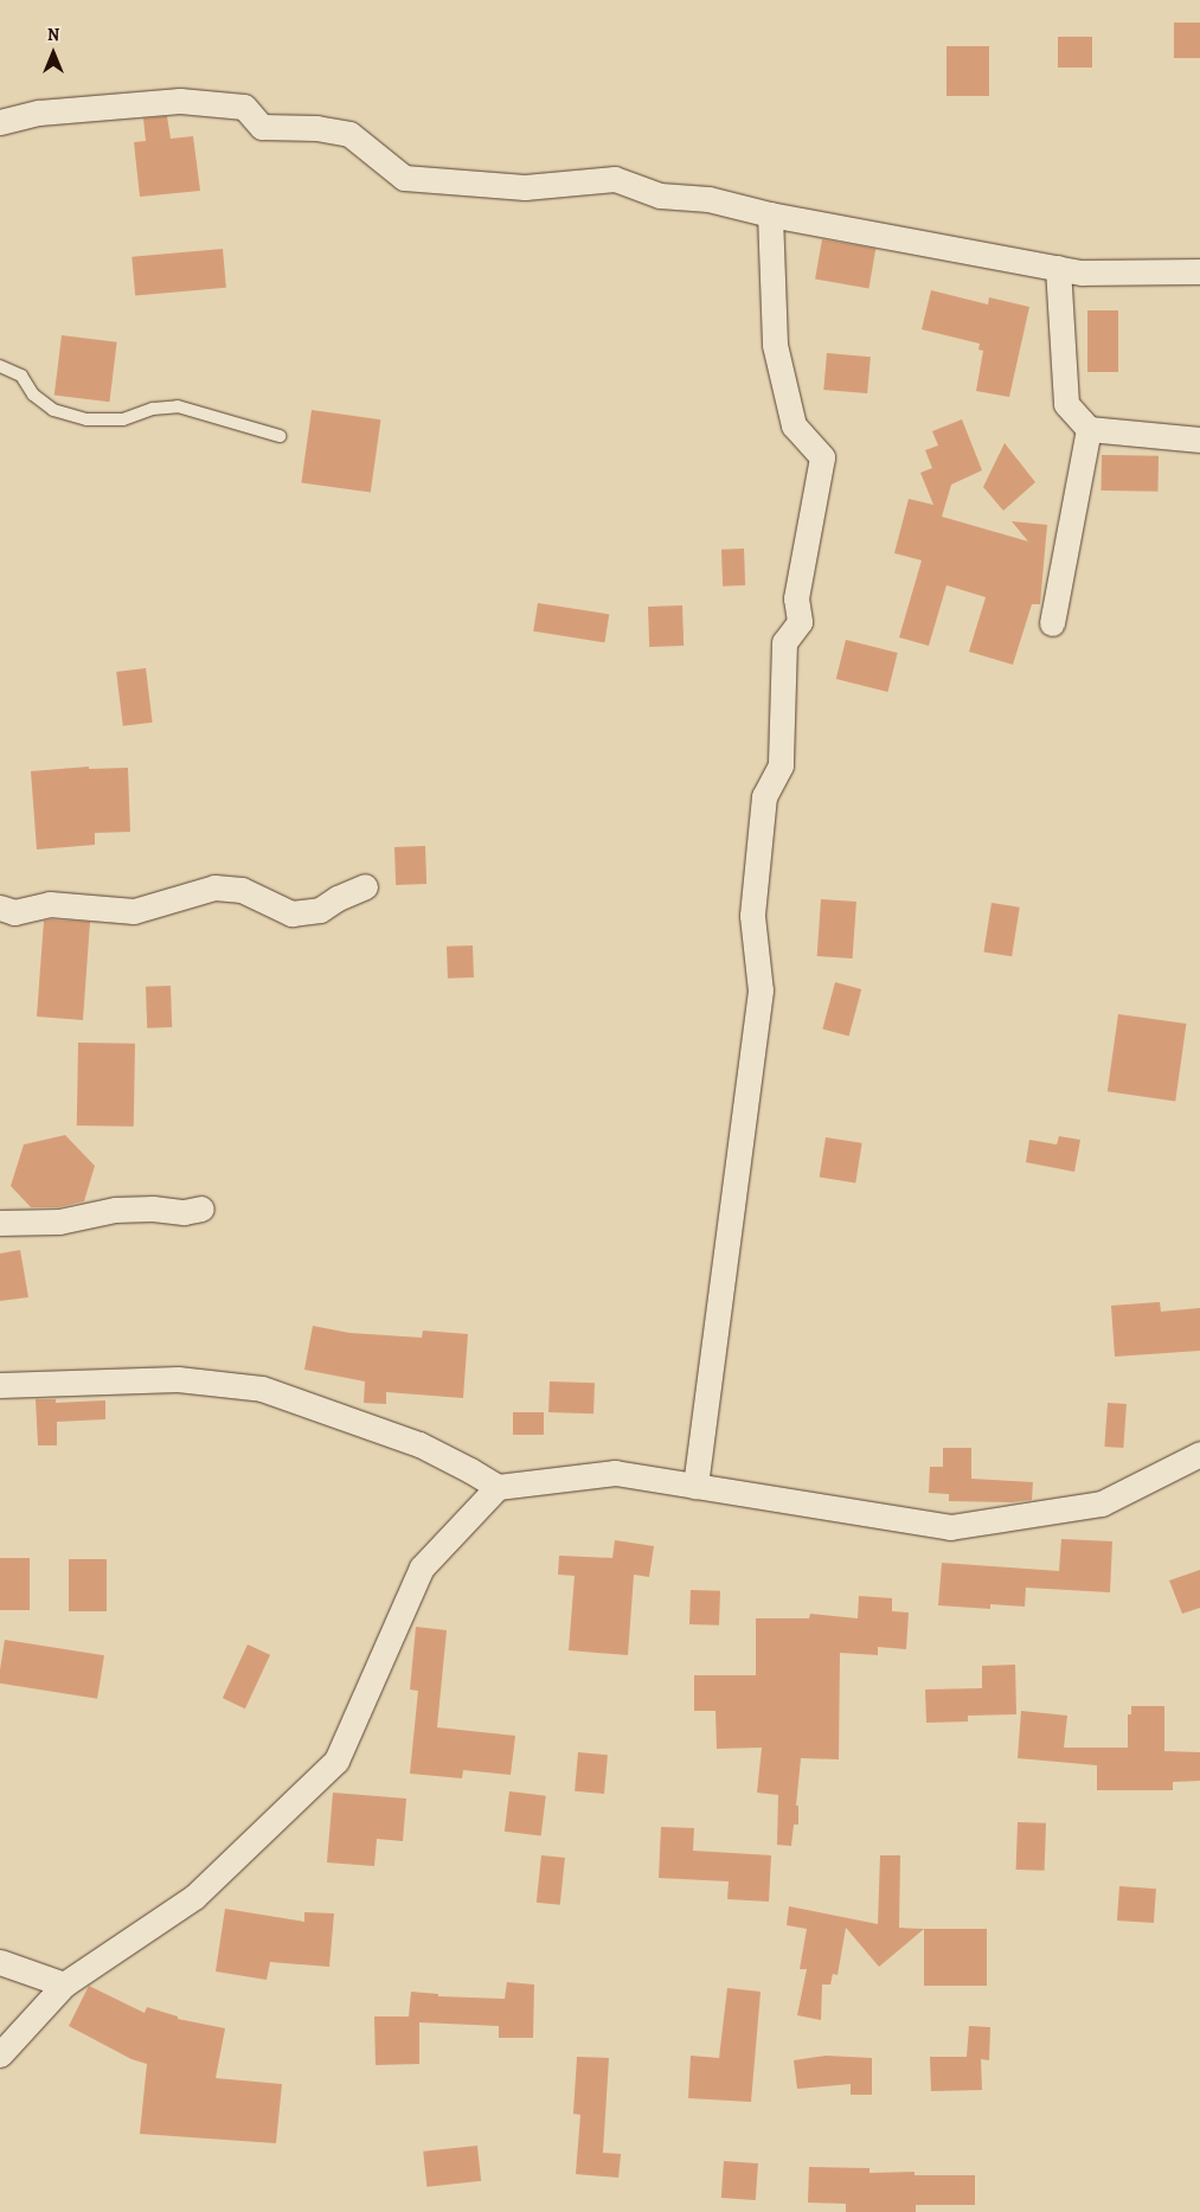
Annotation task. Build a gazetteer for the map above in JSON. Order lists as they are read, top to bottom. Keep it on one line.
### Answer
{"north":"top"}
